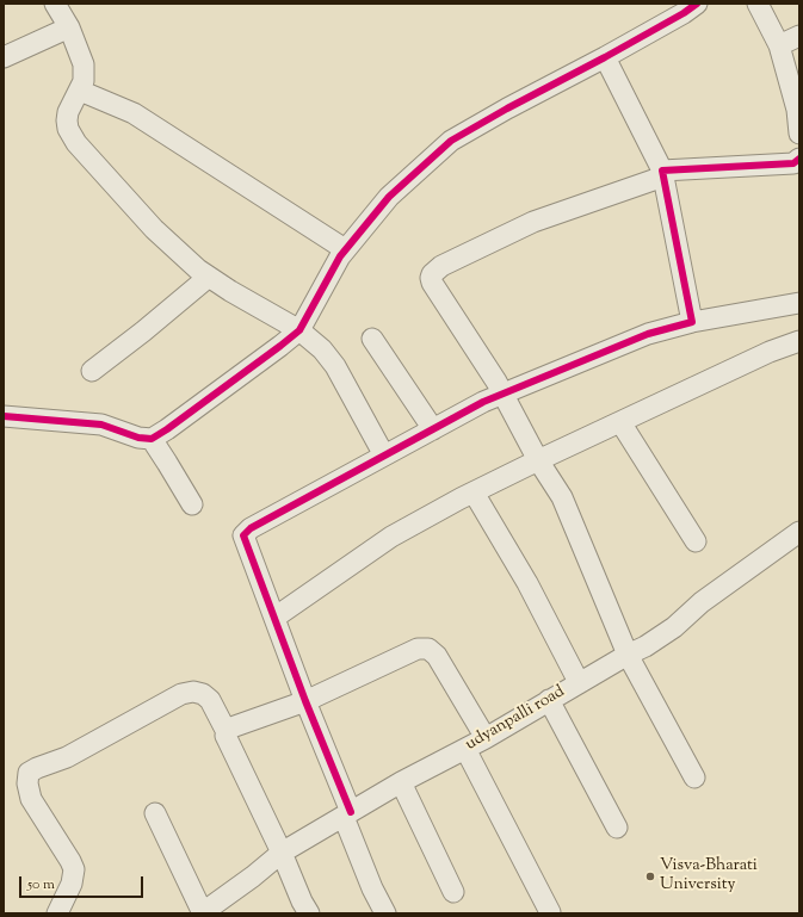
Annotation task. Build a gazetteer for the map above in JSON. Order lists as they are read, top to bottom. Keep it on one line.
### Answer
{"streets":{"street":["udyanpalli road"]},"places":["Visva-Bharati University"],"scale_bar":"50 m"}
